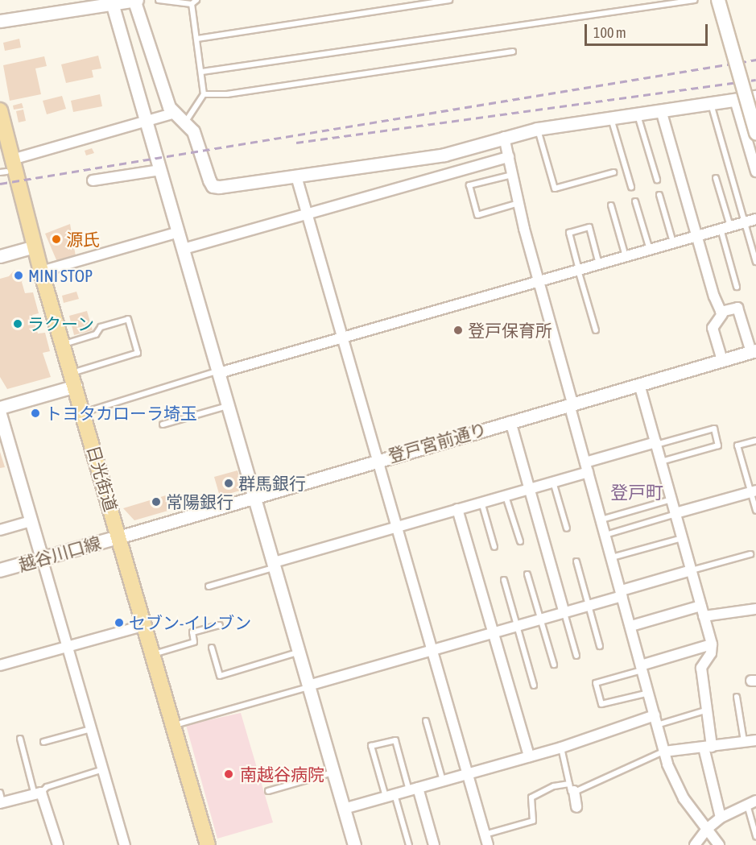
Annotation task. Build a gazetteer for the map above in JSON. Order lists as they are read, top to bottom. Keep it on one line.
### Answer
{"streets":{"main road":["日光街道","越谷川口線"],"street":["登戸宮前通り"]},"crossings":[["登戸宮前通り","日光街道"],["登戸宮前通り","越谷川口線"],["日光街道","越谷川口線"]],"districts":["登戸町"],"places":["源氏","MINI STOP","ラクーン","登戸保育所","トヨタカローラ埼玉","群馬銀行","常陽銀行","セブン-イレブン","南越谷病院"],"scale_bar":"100 m"}
